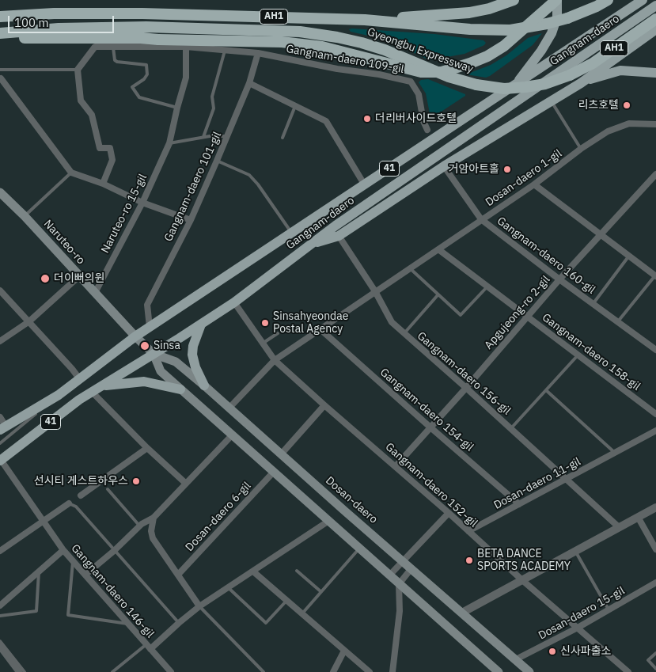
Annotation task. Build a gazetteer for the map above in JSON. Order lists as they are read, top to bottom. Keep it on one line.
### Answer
{"streets":{"highway":["AH1","Gyeongbu Expressway"],"main road":["Gangnam-daero","41","Naruteo-ro","Dosan-daero"],"street":["Gangnam-daero 109-gil","Dosan-daero 1-gil","Gangnam-daero 101-gil","Naruteo-ro 15-gil","Gangnam-daero 160-gil","Apgujeong-ro 2-gil","Gangnam-daero 158-gil","Gangnam-daero 156-gil","Gangnam-daero 154-gil","Dosan-daero 11-gil","Gangnam-daero 152-gil","Dosan-daero 6-gil","Gangnam-daero 146-gil","Dosan-daero 15-gil"]},"crossings":[["Gangnam-daero","Gangnam-daero 101-gil"],["Gangnam-daero","Naruteo-ro"],["Gangnam-daero","Gangnam-daero 152-gil"],["Gangnam-daero","Dosan-daero"],["Gangnam-daero","Gangnam-daero 146-gil"],["Gangnam-daero 109-gil","Gangnam-daero 101-gil"],["Gangnam-daero 109-gil","Naruteo-ro 15-gil"],["Dosan-daero 1-gil","Gangnam-daero 160-gil"],["Dosan-daero 1-gil","Gangnam-daero 158-gil"],["Dosan-daero 1-gil","Gangnam-daero 156-gil"],["Dosan-daero 1-gil","Gangnam-daero 154-gil"],["Dosan-daero 1-gil","Gangnam-daero 152-gil"],["Dosan-daero 1-gil","Dosan-daero"],["Naruteo-ro 15-gil","Naruteo-ro"],["Naruteo-ro","Dosan-daero"],["Gangnam-daero 160-gil","Apgujeong-ro 2-gil"],["Apgujeong-ro 2-gil","Gangnam-daero 158-gil"],["Apgujeong-ro 2-gil","Gangnam-daero 156-gil"],["Apgujeong-ro 2-gil","Gangnam-daero 154-gil"],["Apgujeong-ro 2-gil","Gangnam-daero 152-gil"],["Gangnam-daero 158-gil","Gangnam-daero 156-gil"],["Gangnam-daero 156-gil","Dosan-daero 11-gil"],["Gangnam-daero 154-gil","Dosan-daero 11-gil"],["Dosan-daero 11-gil","Gangnam-daero 152-gil"],["Gangnam-daero 152-gil","Dosan-daero 15-gil"],["Dosan-daero","Dosan-daero 6-gil"],["Dosan-daero","Dosan-daero 15-gil"]],"places":["리츠호텔","더리버사이드호텔","거암아트홀","더이뻐의원","Sinsahyeondae Postal Agency","Sinsa","선시티 게스트하우스","BETA DANCE SPORTS ACADEMY","신사파출소"],"scale_bar":"100 m"}
